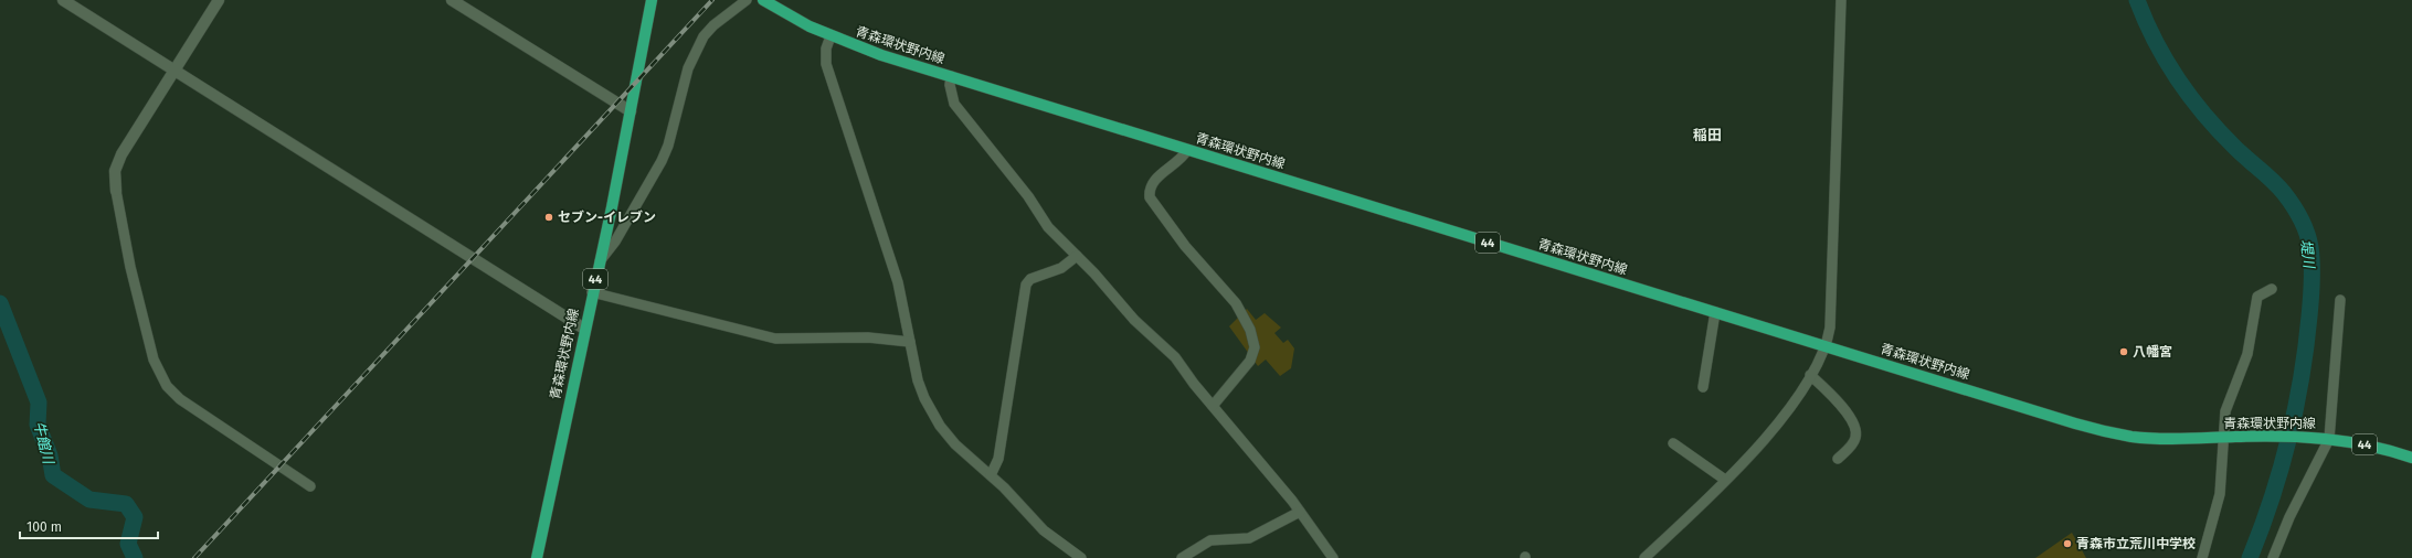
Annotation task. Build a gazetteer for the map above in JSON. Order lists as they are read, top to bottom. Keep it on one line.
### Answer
{"streets":{"main road":["青森環状野内線","44"]},"districts":["稲田"],"water":["堤川","牛館川"],"places":["セブン-イレブン","八幡宮","青森市立荒川中学校"],"scale_bar":"100 m"}
